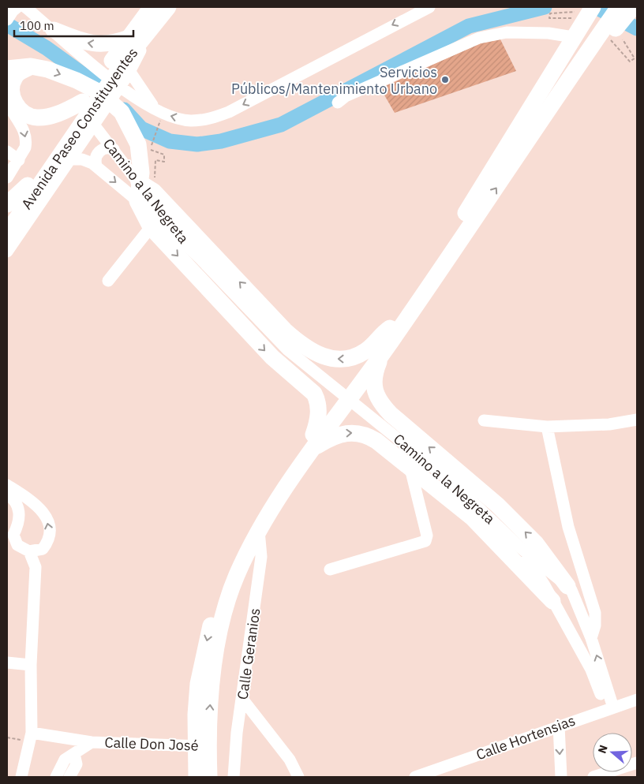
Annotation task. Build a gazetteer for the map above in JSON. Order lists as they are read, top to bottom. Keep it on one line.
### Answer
{"streets":{"highway":["Avenida Paseo Constituyentes"],"street":["Camino a la Negreta","Calle Geranios","Calle Hortensias","Calle Don José"]},"crossings":[["Camino a la Negreta","Calle Hortensias"]],"places":["Servicios Públicos/Mantenimiento Urbano"],"scale_bar":"100 m","north":"left"}
